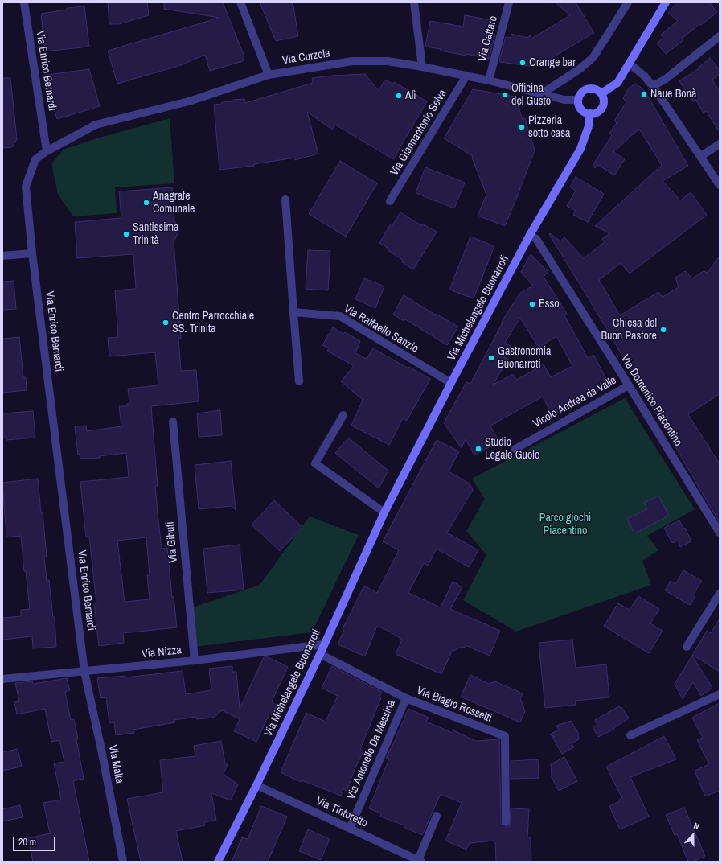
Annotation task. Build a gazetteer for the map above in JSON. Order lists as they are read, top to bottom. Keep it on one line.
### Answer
{"streets":{"street":["Via Cattaro","Via Curzola","Via Enrico Bernardi","Via Giannantonio Selva","Via Michelangelo Buonarroti","Via Raffaello Sanzio","Via Domenico Piacentino","Vicolo Andrea da Valle","Via Gibuti","Via Nizza","Via Biagio Rossetti","Via Antonello Da Messina","Via Malta","Via Tintoretto"]},"crossings":[["Via Cattaro","Via Curzola"],["Via Curzola","Via Enrico Bernardi"],["Via Curzola","Via Giannantonio Selva"],["Via Curzola","Via Michelangelo Buonarroti"],["Via Enrico Bernardi","Via Nizza"],["Via Enrico Bernardi","Via Malta"],["Via Michelangelo Buonarroti","Via Raffaello Sanzio"],["Via Michelangelo Buonarroti","Via Domenico Piacentino"],["Via Michelangelo Buonarroti","Via Nizza"],["Via Michelangelo Buonarroti","Via Biagio Rossetti"],["Via Michelangelo Buonarroti","Via Tintoretto"],["Via Domenico Piacentino","Vicolo Andrea da Valle"],["Via Gibuti","Via Nizza"],["Via Nizza","Via Malta"],["Via Biagio Rossetti","Via Antonello Da Messina"],["Via Antonello Da Messina","Via Tintoretto"]],"parks":["Parco giochi Piacentino"],"places":["Orange bar","Naue Bonà","Officina del Gusto","Alì","Pizzeria sotto casa","Anagrafe Comunale","Santissima Trinità","Esso","Centro Parrocchiale SS. Trinita","Chiesa del Buon Pastore","Gastronomia Buonarroti","Studio Legale Guolo"],"scale_bar":"20 m","north":"top"}
